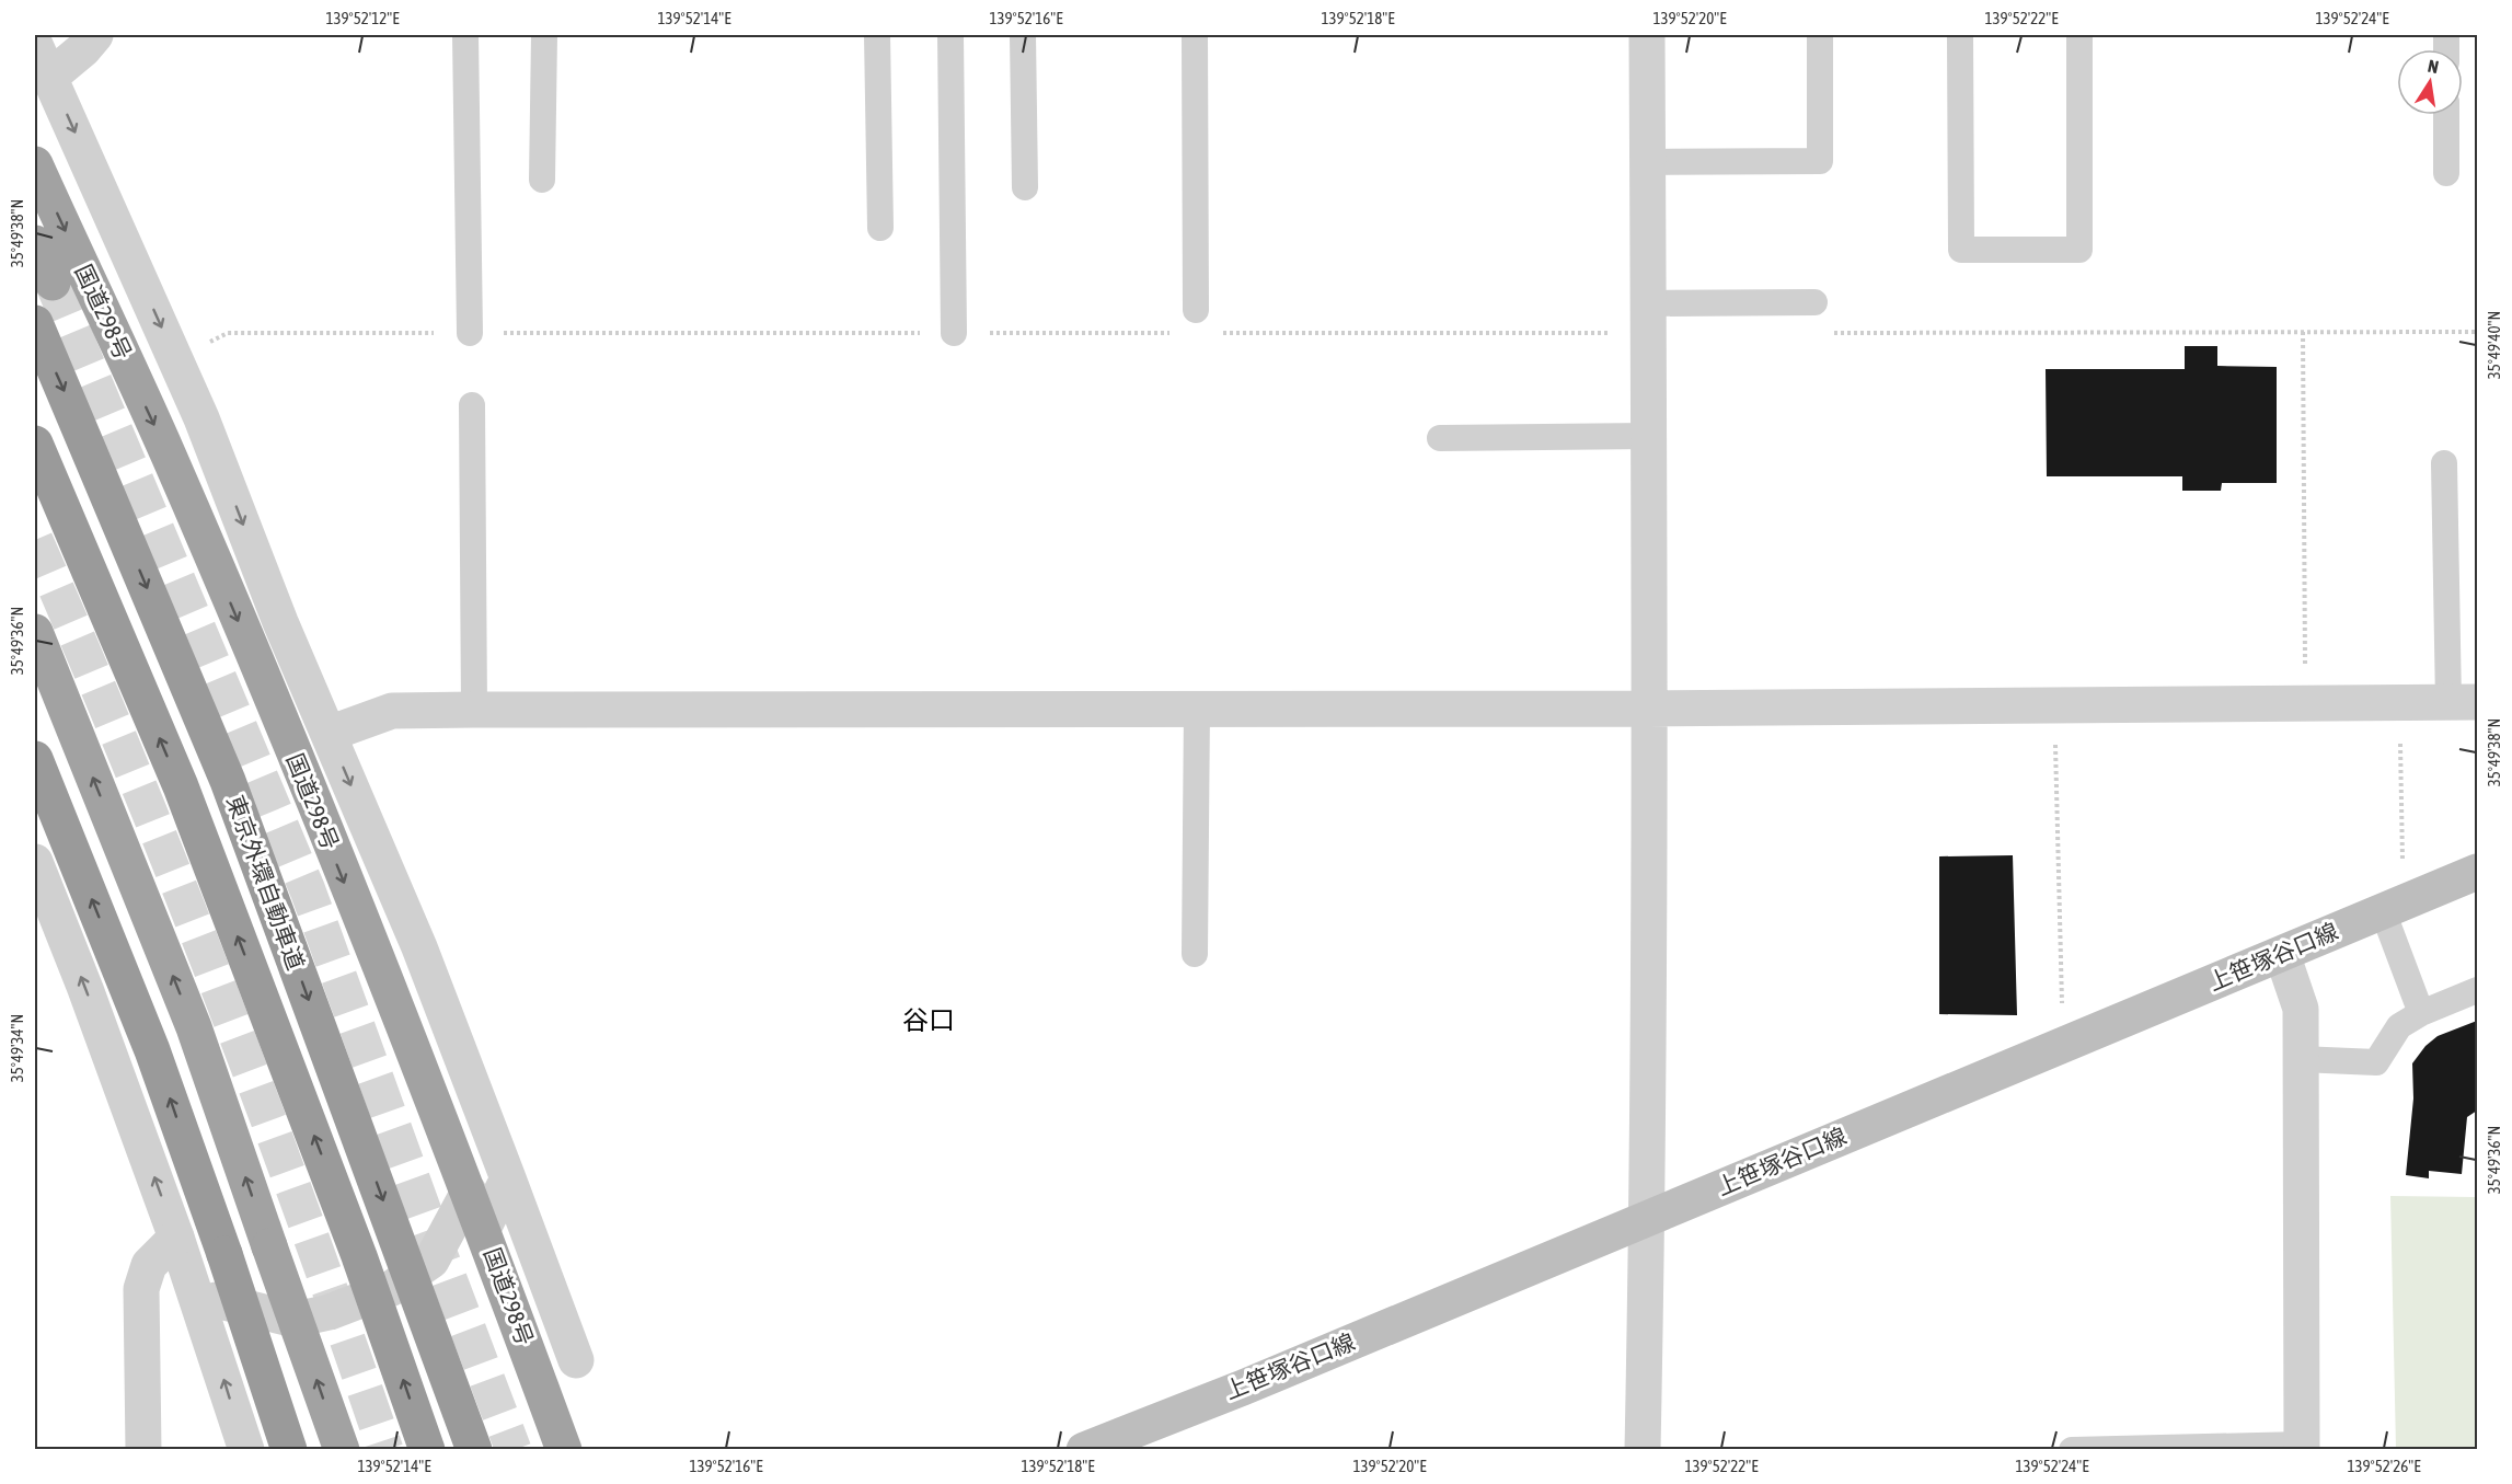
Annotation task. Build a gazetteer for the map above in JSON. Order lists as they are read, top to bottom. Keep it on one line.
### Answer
{"streets":{"highway":["国道298号","東京外環自動車道"],"main road":["上笹塚谷口線"]},"districts":["谷口"],"north":"top","coordinates":["139°52'12\"E","139°52'14\"E","139°52'16\"E","139°52'18\"E","139°52'20\"E","139°52'22\"E","139°52'24\"E","35°49'38\"N","35°49'40\"N","35°49'36\"N","35°49'34\"N","139°52'26\"E"]}
